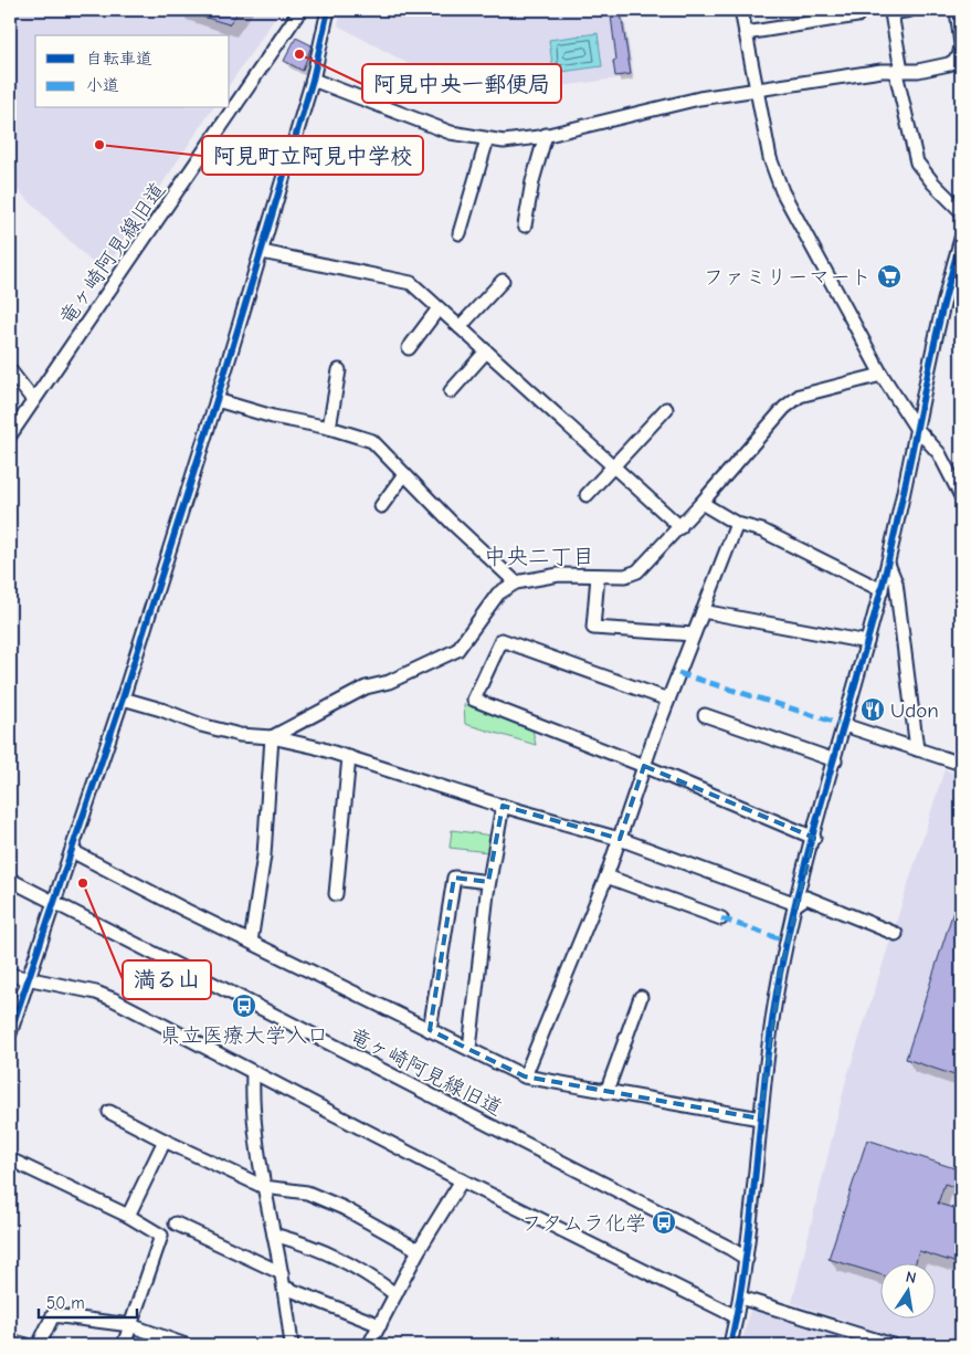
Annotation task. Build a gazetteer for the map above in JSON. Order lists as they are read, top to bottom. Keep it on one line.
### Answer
{"streets":{"street":["竜ヶ崎阿見線旧道"]},"districts":["中央二丁目"],"places":{"other":["阿見中央一郵便局","阿見町立阿見中学校","満る山"],"supermarket":["ファミリーマート"],"restaurant":["Udon"],"bus stop":["県立医療大学入口","フタムラ化学"]},"legend":["自転車道","小道"],"scale_bar":"50 m","north":"top"}
